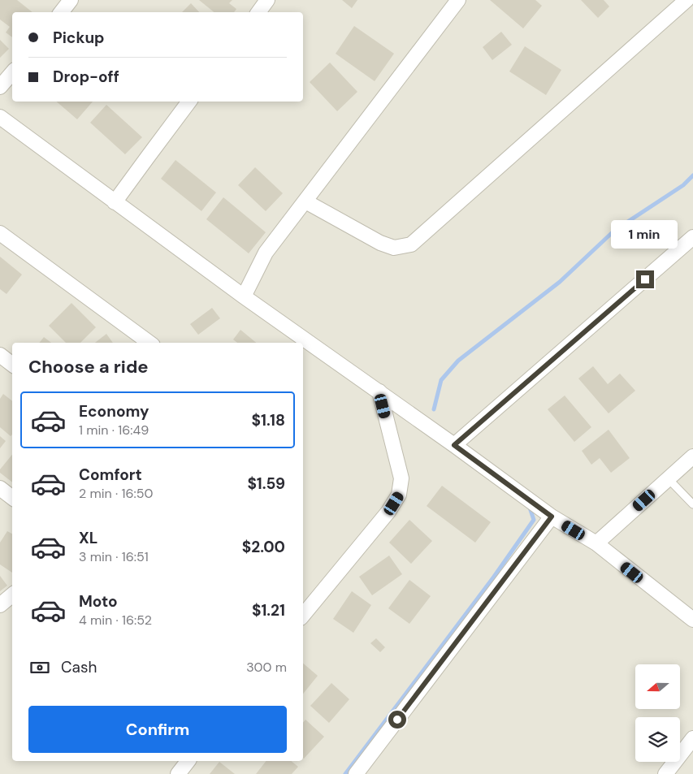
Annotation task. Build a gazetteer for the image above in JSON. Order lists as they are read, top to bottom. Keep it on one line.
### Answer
{"north":"left","page":{"banner":["Pickup","Drop-off"],"bubble":"1 min","heading":"Choose a ride","list":[{"name":"Economy","note":"1 min · 16:49","value":"$1.18"},{"name":"Comfort","note":"2 min · 16:50","value":"$1.59"},{"name":"XL","note":"3 min · 16:51","value":"$2.00"},{"name":"Moto","note":"4 min · 16:52","value":"$1.21"}],"pay":["Cash","300 m"],"buttons":"Confirm"}}
